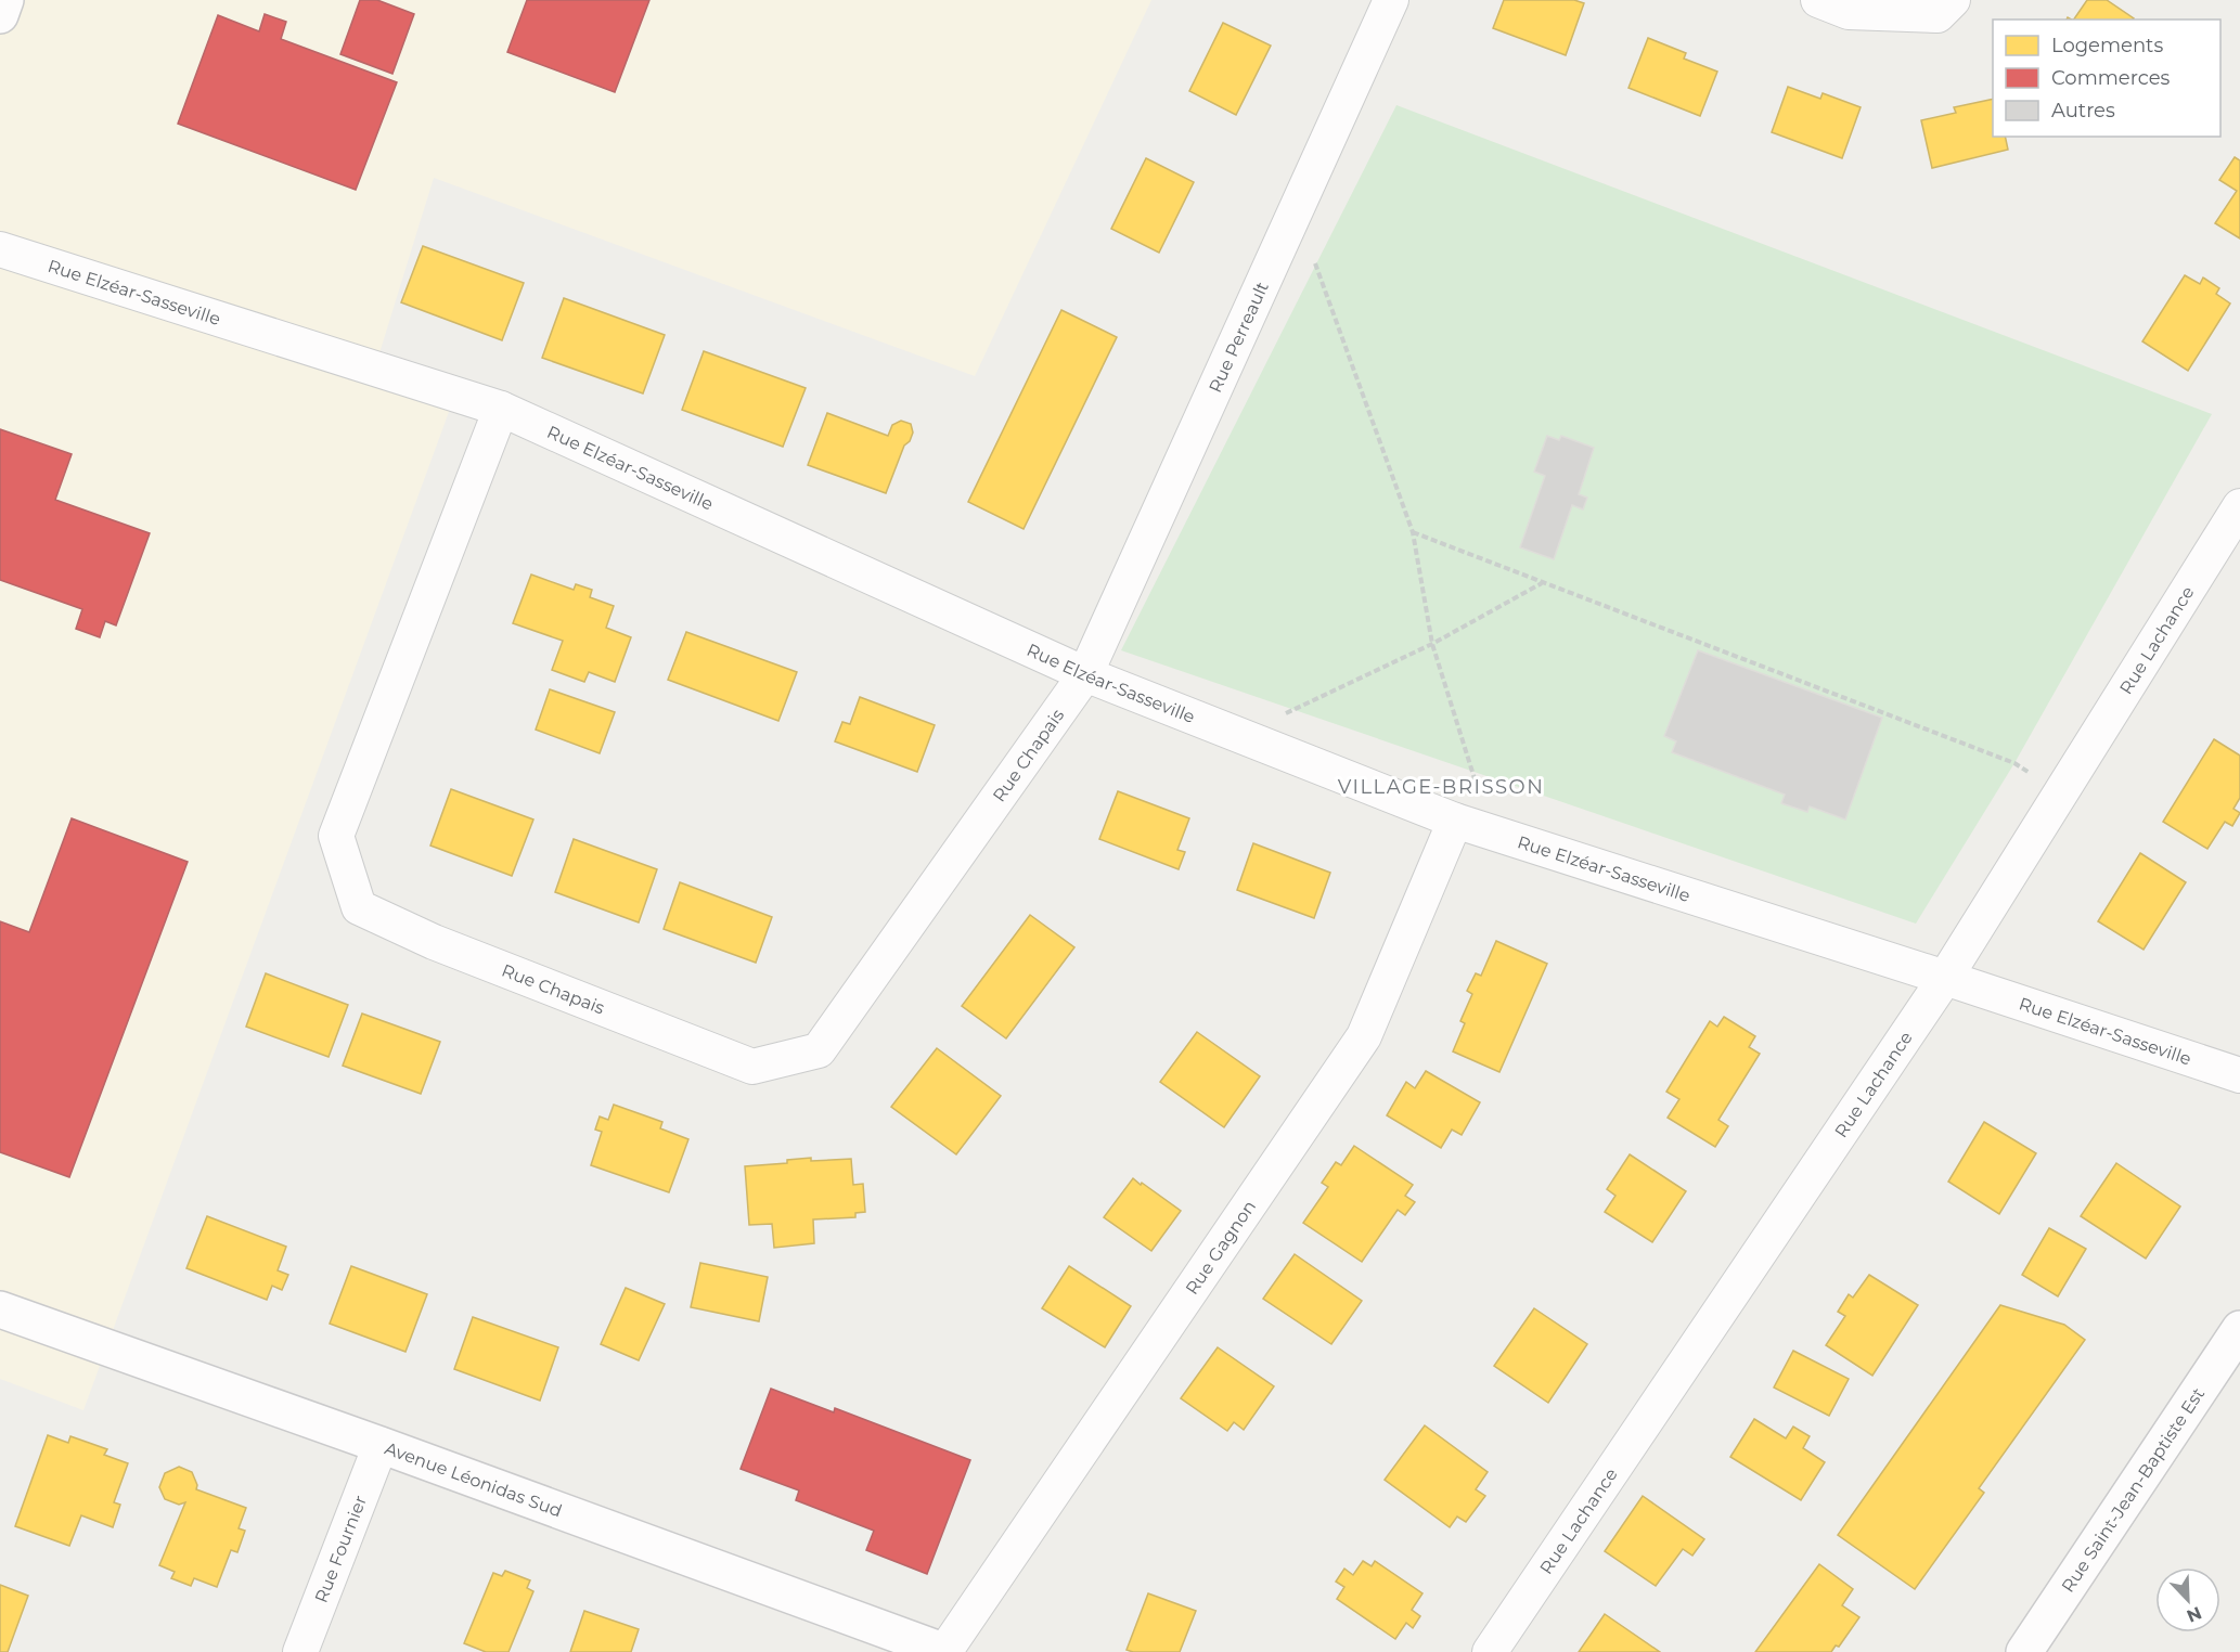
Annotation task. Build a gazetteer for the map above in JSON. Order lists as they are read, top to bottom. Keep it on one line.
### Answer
{"streets":{"street":["Rue Elzéar-Sasseville","Rue Perreault","Rue Lachance","Rue Chapais","Rue Gagnon","Avenue Léonidas Sud","Rue Saint-Jean-Baptiste Est","Rue Fournier"]},"crossings":[["Rue Elzéar-Sasseville","Rue Perreault"],["Rue Elzéar-Sasseville","Rue Lachance"],["Rue Elzéar-Sasseville","Rue Chapais"],["Rue Elzéar-Sasseville","Rue Gagnon"],["Rue Perreault","Rue Chapais"],["Rue Gagnon","Avenue Léonidas Sud"],["Avenue Léonidas Sud","Rue Fournier"]],"districts":["VILLAGE-BRISSON"],"legend":["Logements","Commerces","Autres"],"north":"bottom right"}
